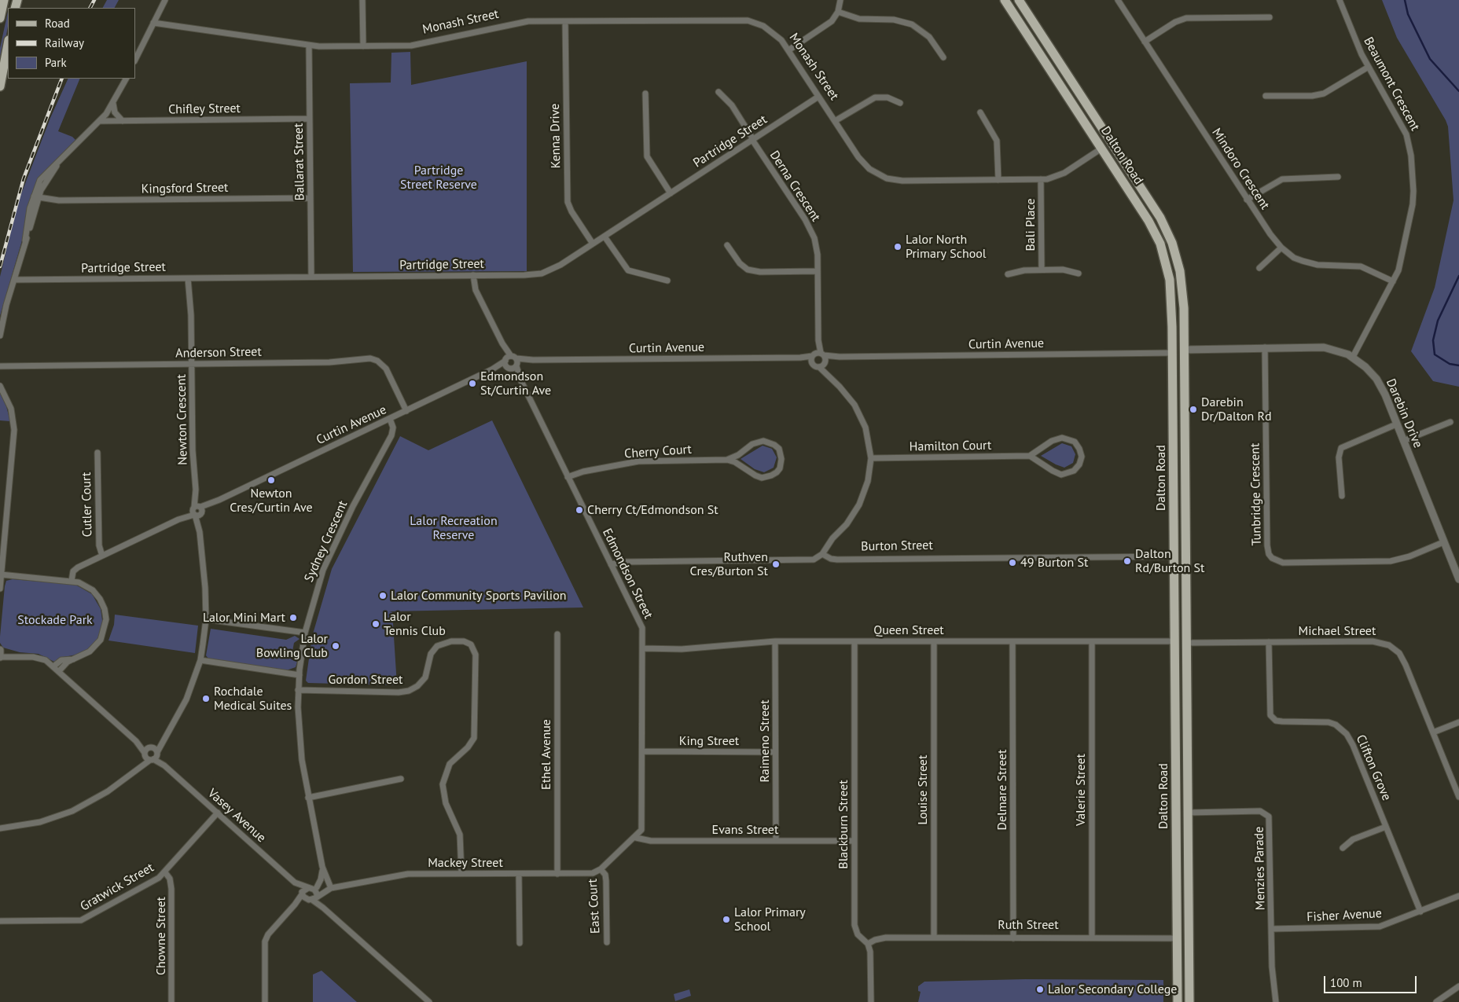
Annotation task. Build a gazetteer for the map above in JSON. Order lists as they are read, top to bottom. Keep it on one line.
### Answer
{"streets":{"main road":["Monash Street","Dalton Road","Burton Street","Ruth Street"],"street":["Beaumont Crescent","Chifley Street","Kenna Drive","Partridge Street","Ballarat Street","Mindoro Crescent","Derna Crescent","Kingsford Street","Bali Place","Curtin Avenue","Anderson Street","Darebin Drive","Newton Crescent","Hamilton Court","Cherry Court","Tunbridge Crescent","Cutler Court","Sydney Crescent","Edmondson Street","Queen Street","Michael Street","Gordon Street","King Street","Raimeno Street","Ethel Avenue","Clifton Grove","Louise Street","Delmare Street","Valerie Street","Vasey Avenue","Blackburn Street","Evans Street","Mackey Street","Menzies Parade","Gratwick Street","East Court","Fisher Avenue","Chowne Street"]},"crossings":[["Monash Street","Kenna Drive"],["Monash Street","Partridge Street"],["Monash Street","Dalton Road"],["Monash Street","Ballarat Street"],["Monash Street","Bali Place"],["Beaumont Crescent","Mindoro Crescent"],["Beaumont Crescent","Darebin Drive"],["Chifley Street","Ballarat Street"],["Kenna Drive","Partridge Street"],["Partridge Street","Ballarat Street"],["Partridge Street","Derna Crescent"],["Partridge Street","Newton Crescent"],["Partridge Street","Edmondson Street"],["Dalton Road","Curtin Avenue"],["Dalton Road","Darebin Drive"],["Dalton Road","Burton Street"],["Dalton Road","Queen Street"],["Dalton Road","Michael Street"],["Dalton Road","Menzies Parade"],["Dalton Road","Ruth Street"],["Ballarat Street","Kingsford Street"],["Derna Crescent","Curtin Avenue"],["Curtin Avenue","Anderson Street"],["Curtin Avenue","Newton Crescent"],["Curtin Avenue","Hamilton Court"],["Curtin Avenue","Cutler Court"],["Curtin Avenue","Sydney Crescent"],["Curtin Avenue","Burton Street"],["Curtin Avenue","Edmondson Street"],["Anderson Street","Newton Crescent"],["Darebin Drive","Tunbridge Crescent"],["Newton Crescent","Vasey Avenue"],["Cherry Court","Edmondson Street"],["Sydney Crescent","Gordon Street"],["Sydney Crescent","Vasey Avenue"],["Sydney Crescent","Mackey Street"],["Edmondson Street","Queen Street"],["Edmondson Street","King Street"],["Edmondson Street","Evans Street"],["Edmondson Street","Mackey Street"],["Edmondson Street","East Court"],["Queen Street","Raimeno Street"],["Queen Street","Louise Street"],["Queen Street","Delmare Street"],["Queen Street","Valerie Street"],["Queen Street","Blackburn Street"],["Michael Street","Clifton Grove"],["Gordon Street","Mackey Street"],["King Street","Raimeno Street"],["Raimeno Street","Evans Street"],["Ethel Avenue","Mackey Street"],["Clifton Grove","Fisher Avenue"],["Louise Street","Ruth Street"],["Delmare Street","Ruth Street"],["Valerie Street","Ruth Street"],["Vasey Avenue","Mackey Street"],["Vasey Avenue","Gratwick Street"],["Blackburn Street","Evans Street"],["Blackburn Street","Ruth Street"],["Mackey Street","East Court"],["Menzies Parade","Fisher Avenue"],["Gratwick Street","Chowne Street"]],"parks":["Partridge Street Reserve","Lalor Recreation Reserve","Stockade Park"],"places":["Lalor North Primary School","Edmondson St/Curtin Ave","Darebin Dr/Dalton Rd","Newton Cres/Curtin Ave","Cherry Ct/Edmondson St","Dalton Rd/Burton St","49 Burton St","Ruthven Cres/Burton St","Lalor Community Sports Pavilion","Lalor Mini Mart","Lalor Tennis Club","Lalor Bowling Club","Rochdale Medical Suites","Lalor Primary School","Lalor Secondary College"],"legend":["Road","Railway","Park"],"scale_bar":"100 m"}
